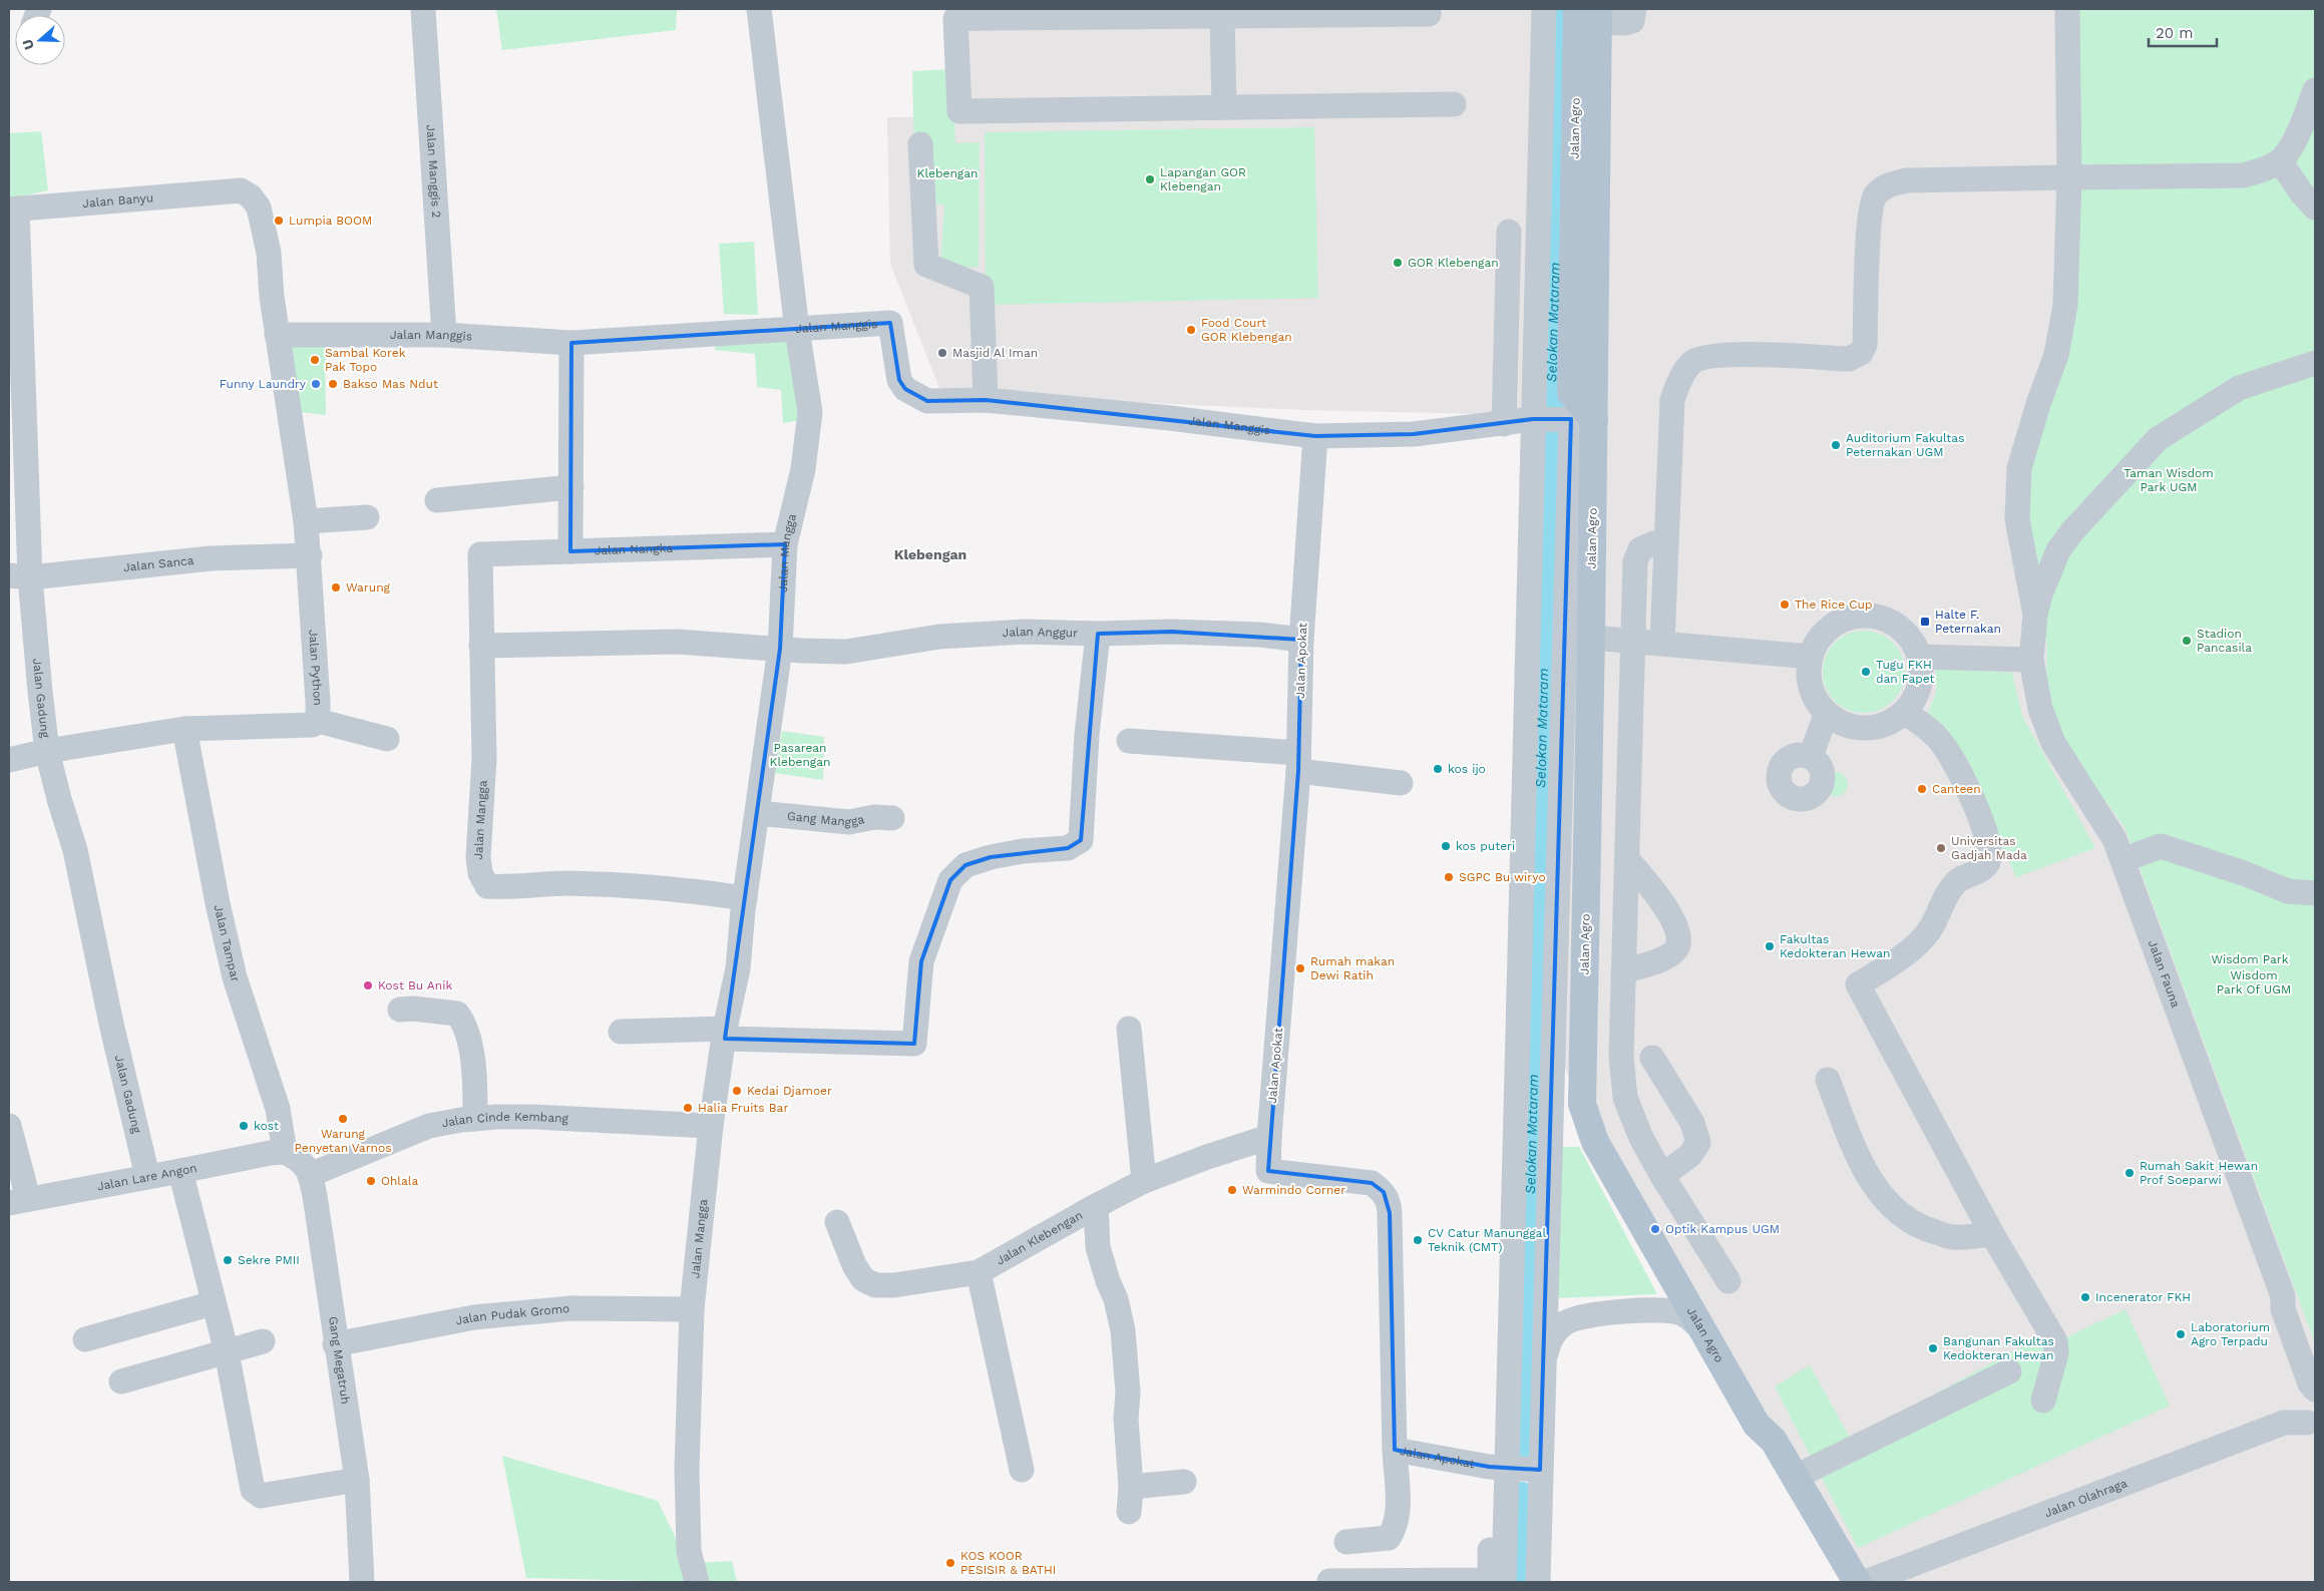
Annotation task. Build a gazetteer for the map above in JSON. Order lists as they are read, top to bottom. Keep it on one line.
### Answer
{"streets":{"main road":["Jalan Agro"],"street":["Jalan Manggis 2","Jalan Banyu","Jalan Manggis","Jalan Nangka","Jalan Mangga","Jalan Sanca","Jalan Anggur","Jalan Apokat","Jalan Python","Jalan Gadung","Gang Mangga","Jalan Tampar","Jalan Fauna","Jalan Cinde Kembang","Jalan Lare Angon","Jalan Klebengan","Jalan Pudak Gromo","Gang Megatruh","Jalan Olahraga"]},"crossings":[["Jalan Agro","Jalan Manggis"],["Jalan Manggis 2","Jalan Manggis"],["Jalan Banyu","Jalan Manggis"],["Jalan Banyu","Jalan Python"],["Jalan Banyu","Jalan Gadung"],["Jalan Manggis","Jalan Mangga"],["Jalan Manggis","Jalan Apokat"],["Jalan Manggis","Jalan Python"],["Jalan Nangka","Jalan Mangga"],["Jalan Mangga","Jalan Anggur"],["Jalan Mangga","Gang Mangga"],["Jalan Mangga","Jalan Cinde Kembang"],["Jalan Mangga","Jalan Pudak Gromo"],["Jalan Sanca","Jalan Python"],["Jalan Sanca","Jalan Gadung"],["Jalan Anggur","Jalan Apokat"],["Jalan Apokat","Jalan Klebengan"],["Jalan Python","Jalan Gadung"],["Jalan Python","Jalan Tampar"],["Jalan Gadung","Jalan Lare Angon"],["Jalan Tampar","Jalan Lare Angon"],["Jalan Cinde Kembang","Gang Megatruh"],["Jalan Pudak Gromo","Gang Megatruh"]],"districts":["Klebengan"],"water":["Selokan Mataram"],"parks":["Klebengan","Taman Wisdom Park UGM","Pasarean Klebengan","Wisdom Park","Wisdom Park Of UGM"],"places":{"other":["Lapangan GOR Klebengan","Lumpia BOOM","GOR Klebengan","Food Court GOR Klebengan","Masjid Al Iman","Sambal Korek Pak Topo","Funny Laundry","Bakso Mas Ndut","Auditorium Fakultas Peternakan UGM","Warung","The Rice Cup","Stadion Pancasila","Tugu FKH dan Fapet","kos ijo","Canteen","kos puteri","Universitas Gadjah Mada","SGPC Bu wiryo","Fakultas Kedokteran Hewan","Rumah makan Dewi Ratih","Kost Bu Anik","Kedai Djamoer","Halia Fruits Bar","Warung Penyetan Varnos","kost","Rumah Sakit Hewan Prof Soeparwi","Ohlala","Warmindo Corner","Optik Kampus UGM","CV Catur Manunggal Teknik (CMT)","Sekre PMII","Incenerator FKH","Laboratorium Agro Terpadu","Bangunan Fakultas Kedokteran Hewan","KOS KOOR PESISIR & BATHI"],"transit":["Halte F. Peternakan"]},"scale_bar":"20 m","north":"left"}
